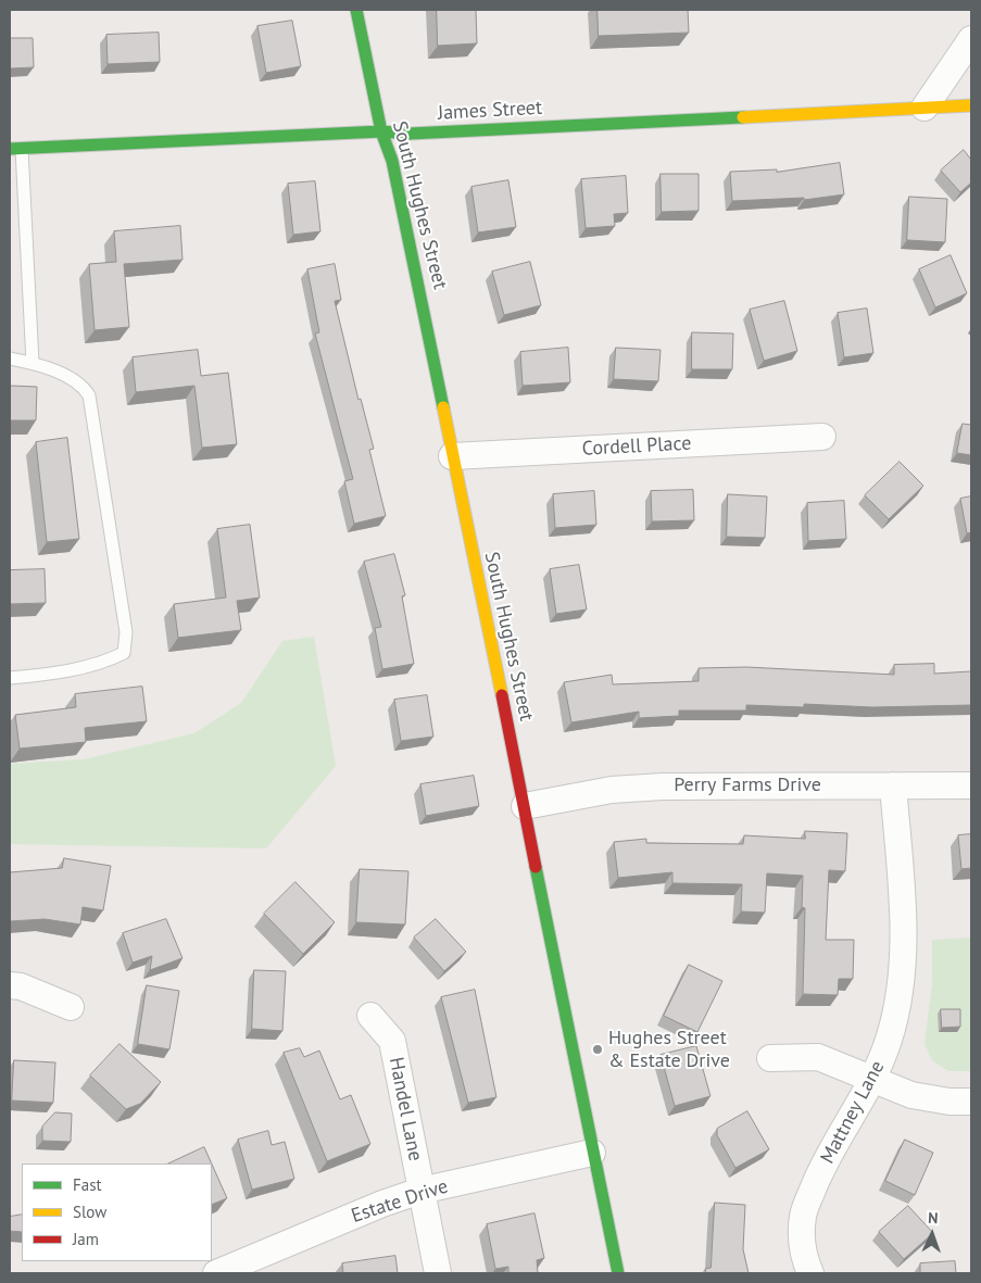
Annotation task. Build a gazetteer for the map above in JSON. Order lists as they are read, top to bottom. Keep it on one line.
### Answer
{"streets":{"street":["James Street","South Hughes Street","Cordell Place","Perry Farms Drive","Handel Lane","Mattney Lane","Estate Drive"]},"crossings":[["James Street","South Hughes Street"],["South Hughes Street","Cordell Place"],["South Hughes Street","Perry Farms Drive"],["South Hughes Street","Estate Drive"],["Perry Farms Drive","Mattney Lane"],["Handel Lane","Estate Drive"]],"places":["Hughes Street & Estate Drive"],"legend":["Fast","Slow","Jam"],"north":"top"}
